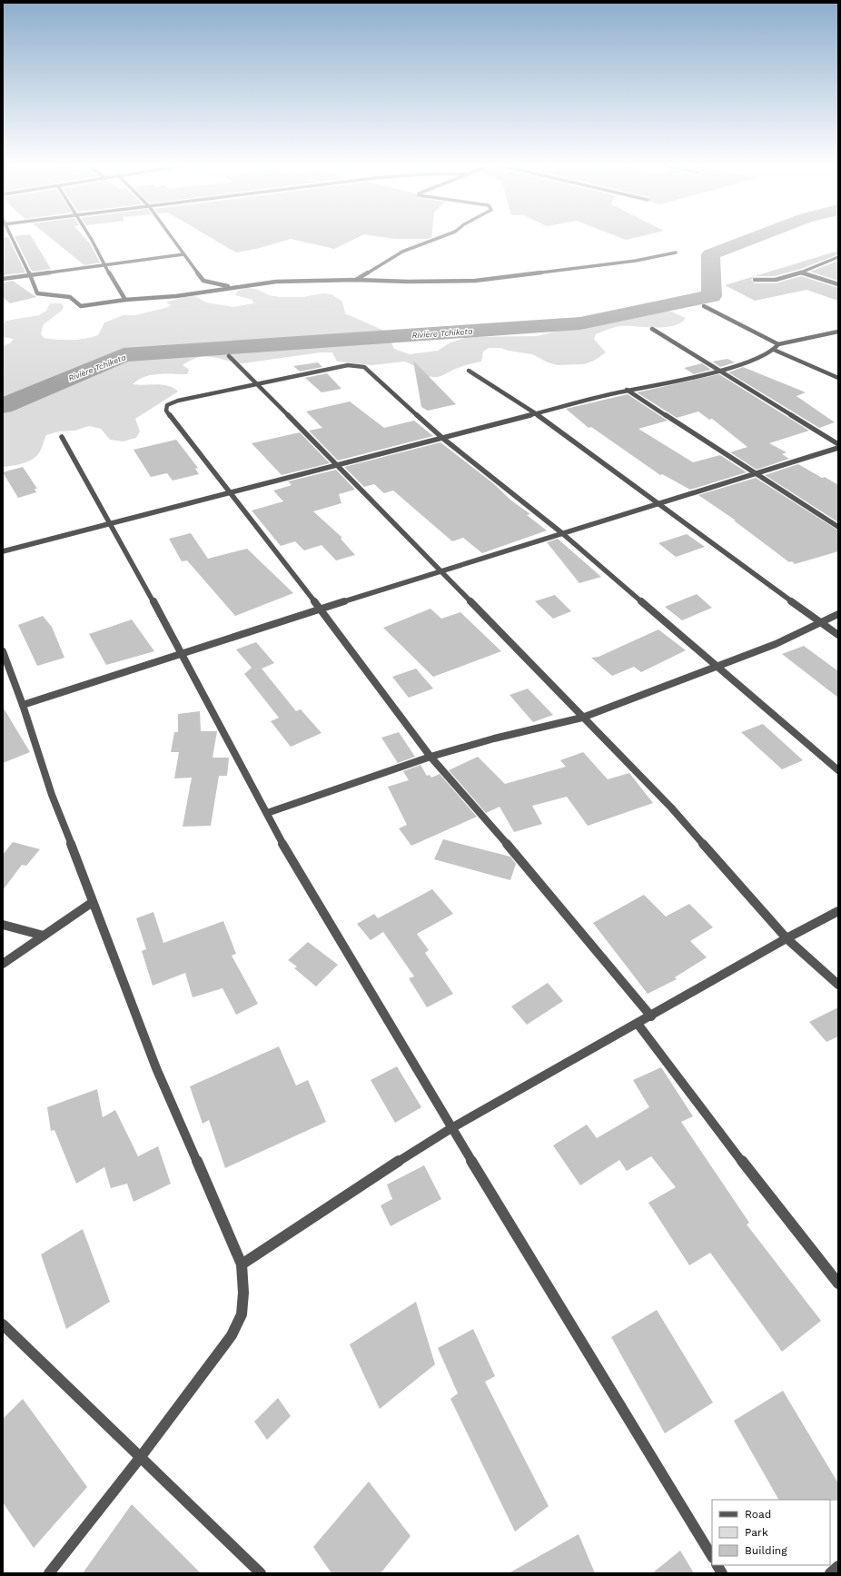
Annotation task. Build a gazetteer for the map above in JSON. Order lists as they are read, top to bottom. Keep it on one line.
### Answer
{"water":["Rivière Tchiketa"],"legend":["Road","Park","Building"]}
